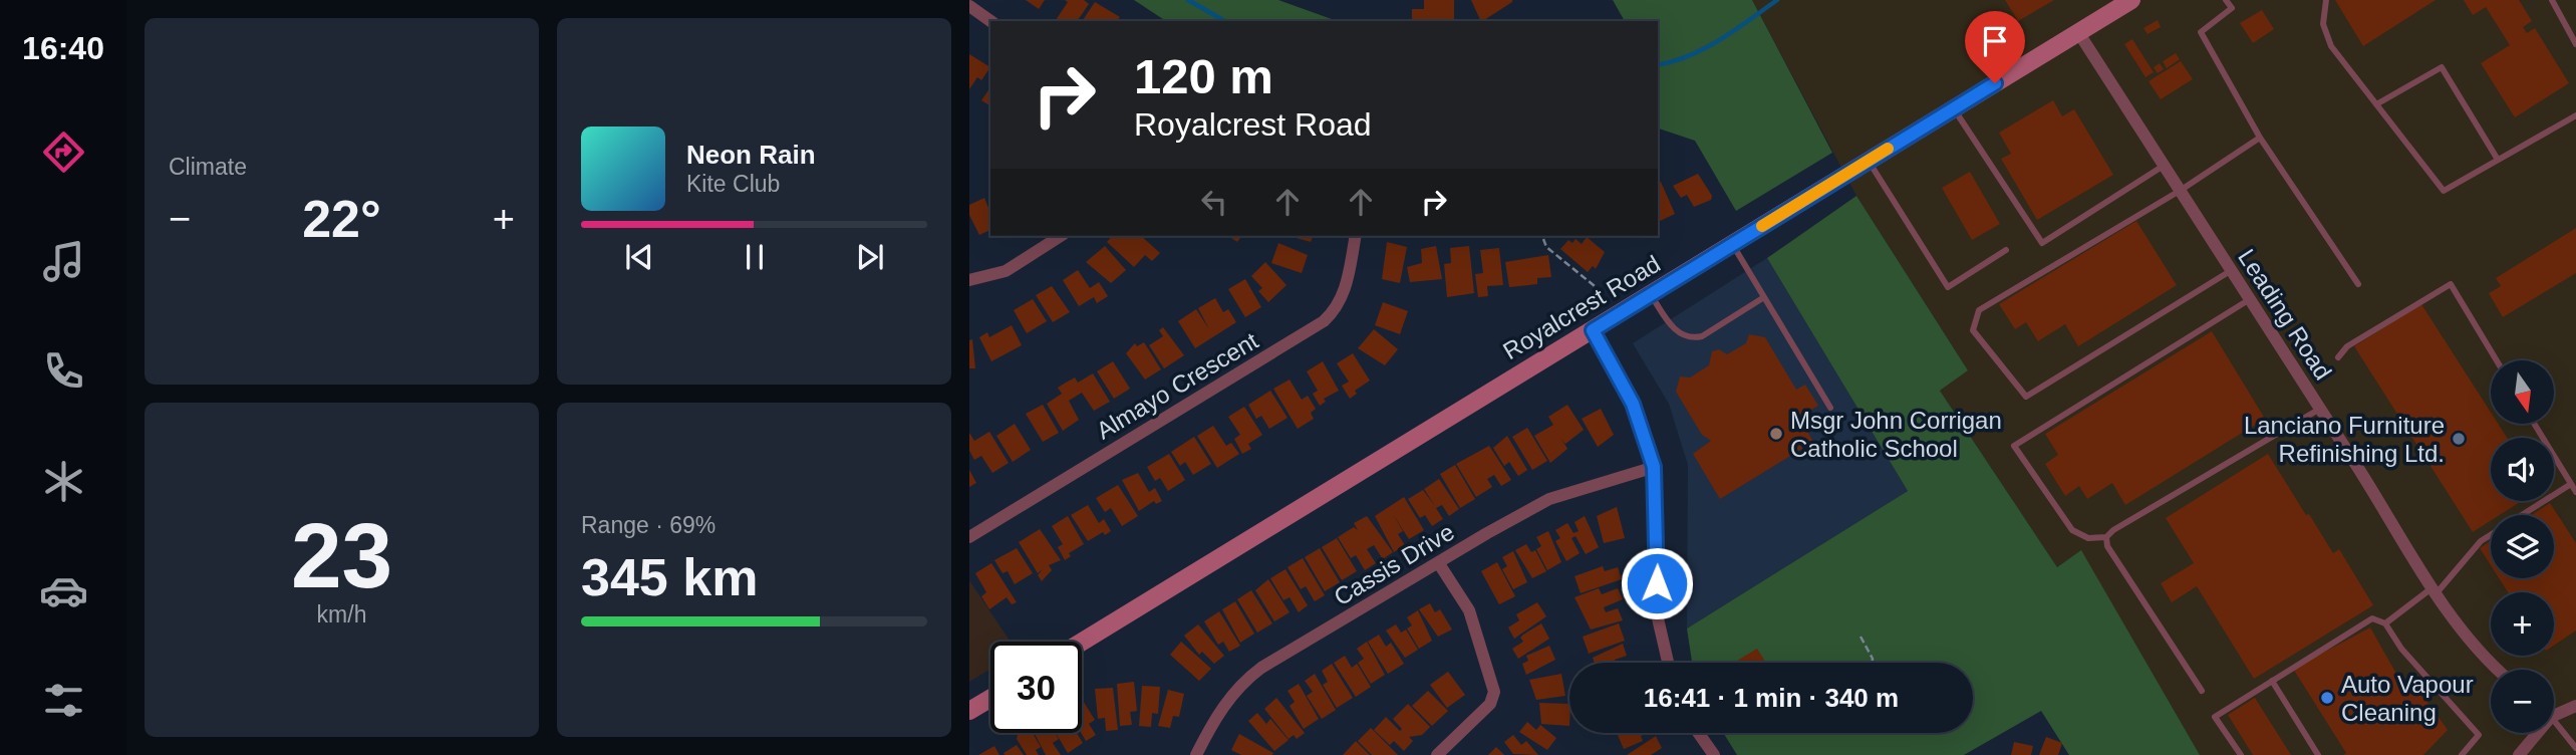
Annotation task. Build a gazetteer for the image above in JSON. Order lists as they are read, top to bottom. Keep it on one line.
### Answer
{"streets":{"street":["Royalcrest Road","Leading Road","Almayo Crescent","Cassis Drive"]},"crossings":[["Royalcrest Road","Leading Road"]],"places":["Msgr John Corrigan Catholic School","Lanciano Furniture Refinishing Ltd.","Auto Vapour Cleaning"],"north":"bottom","page":{"tabs":"16:40","tile":["Climate",["23","km/h"],["Range · 69%","345 km"]],"turn":["120 m","Royalcrest Road"],"song":["Neon Rain","Kite Club"],"heat":["−","22°","+"],"map_buttons":["+","−"],"limit":"30","trip":"16:41 · 1 min · 340 m"}}
